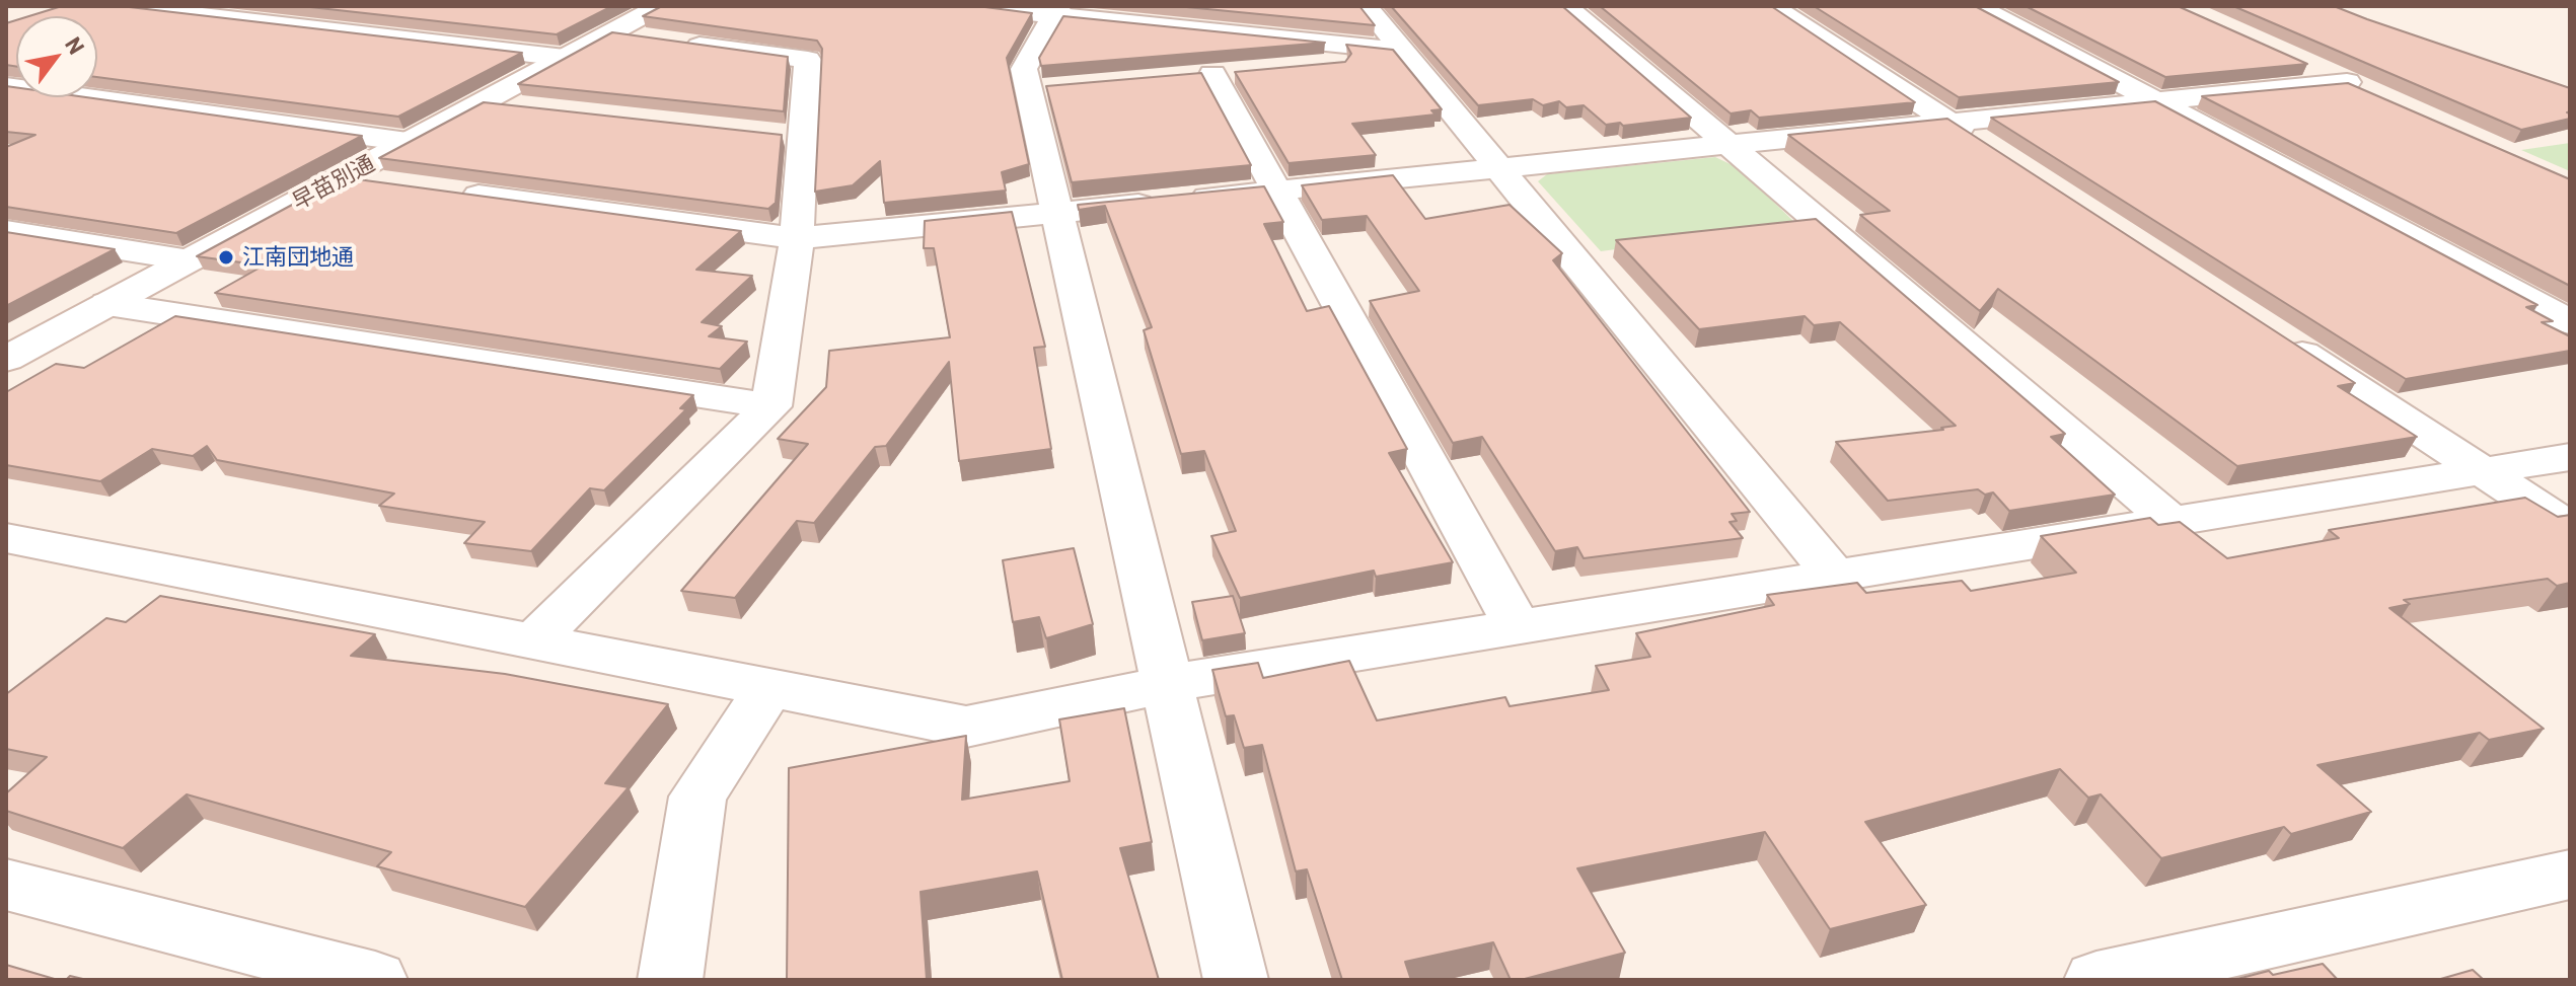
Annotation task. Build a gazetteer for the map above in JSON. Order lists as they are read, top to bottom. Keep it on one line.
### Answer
{"streets":{"street":["早苗別通"]},"places":["江南団地通"],"north":"top right"}
